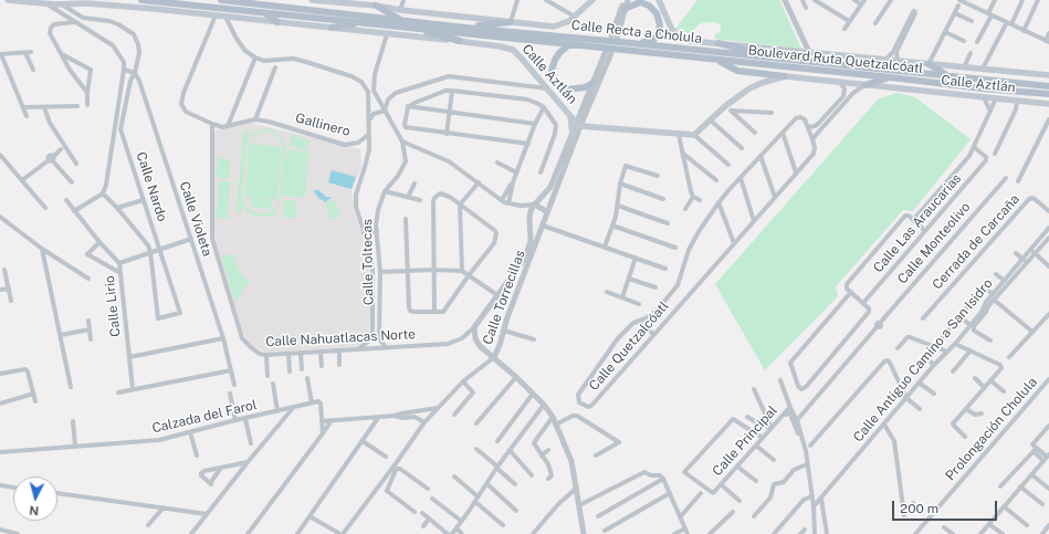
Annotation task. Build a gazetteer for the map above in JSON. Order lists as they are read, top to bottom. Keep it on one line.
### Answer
{"streets":{"main road":["Calle Recta a Cholula","Boulevard Ruta Quetzalcóatl","Calle Aztlán"],"street":["Gallinero","Calle Nardo","Calle Violeta","Calle Las Araucarias","Cerrada de Carcaña","Calle Monteolivo","Calle Toltecas","Calle Torrecillas","Calle Lirio","Calle Nahuatlacas Norte","Calle Quetzalcóatl","Calle Antiguo Camino a San Isidro","Calzada del Farol","Prolongación Cholula","Calle Principal"]},"crossings":[["Calle Recta a Cholula","Boulevard Ruta Quetzalcóatl"],["Calle Aztlán","Gallinero"],["Calle Aztlán","Calle Nardo"],["Calle Aztlán","Calle Toltecas"],["Calle Aztlán","Calle Torrecillas"],["Calle Aztlán","Calle Quetzalcóatl"],["Gallinero","Calle Toltecas"],["Gallinero","Calle Nahuatlacas Norte"],["Calle Nardo","Calle Violeta"],["Calle Monteolivo","Calle Principal"],["Calle Toltecas","Calle Nahuatlacas Norte"],["Calle Torrecillas","Calle Nahuatlacas Norte"],["Calle Antiguo Camino a San Isidro","Calle Principal"]],"scale_bar":"200 m","north":"bottom"}
